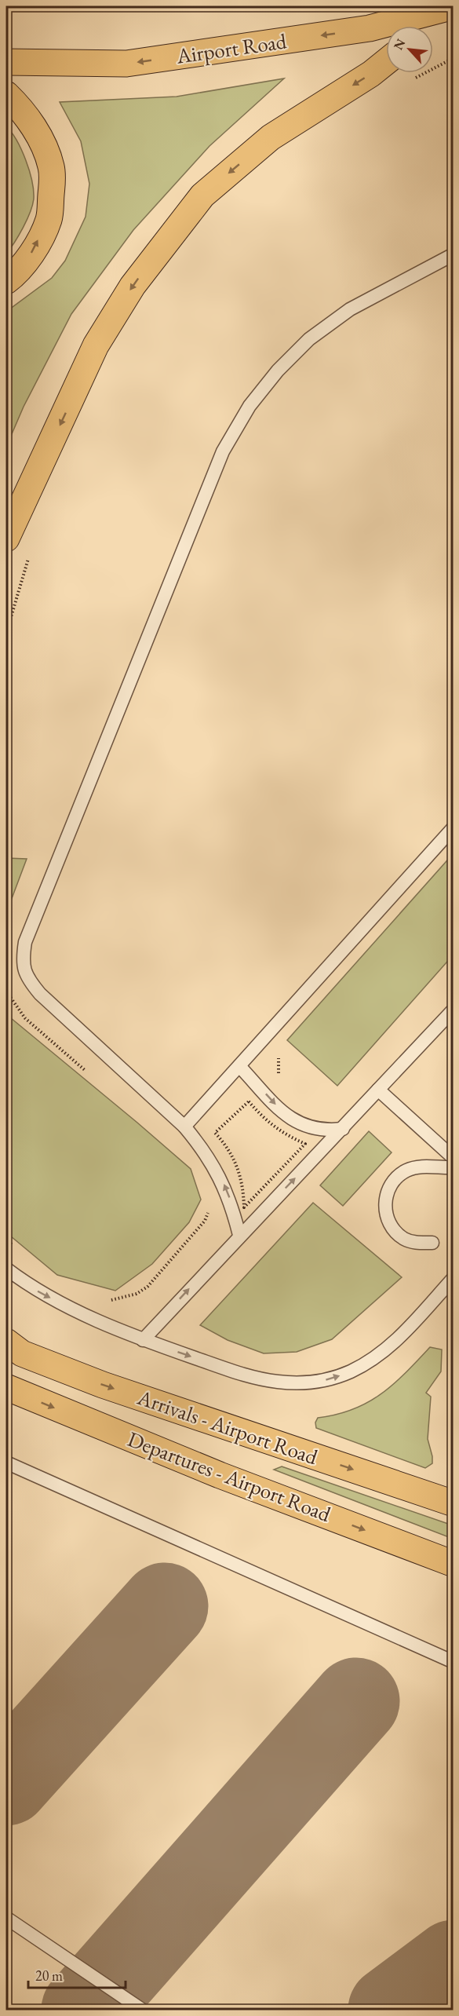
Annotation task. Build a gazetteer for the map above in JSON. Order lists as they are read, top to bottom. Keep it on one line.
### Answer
{"streets":{"main road":["Airport Road","Arrivals - Airport Road","Departures - Airport Road"]},"one_way":["Airport Road","Arrivals - Airport Road","Departures - Airport Road"],"scale_bar":"20 m","north":"top left"}
